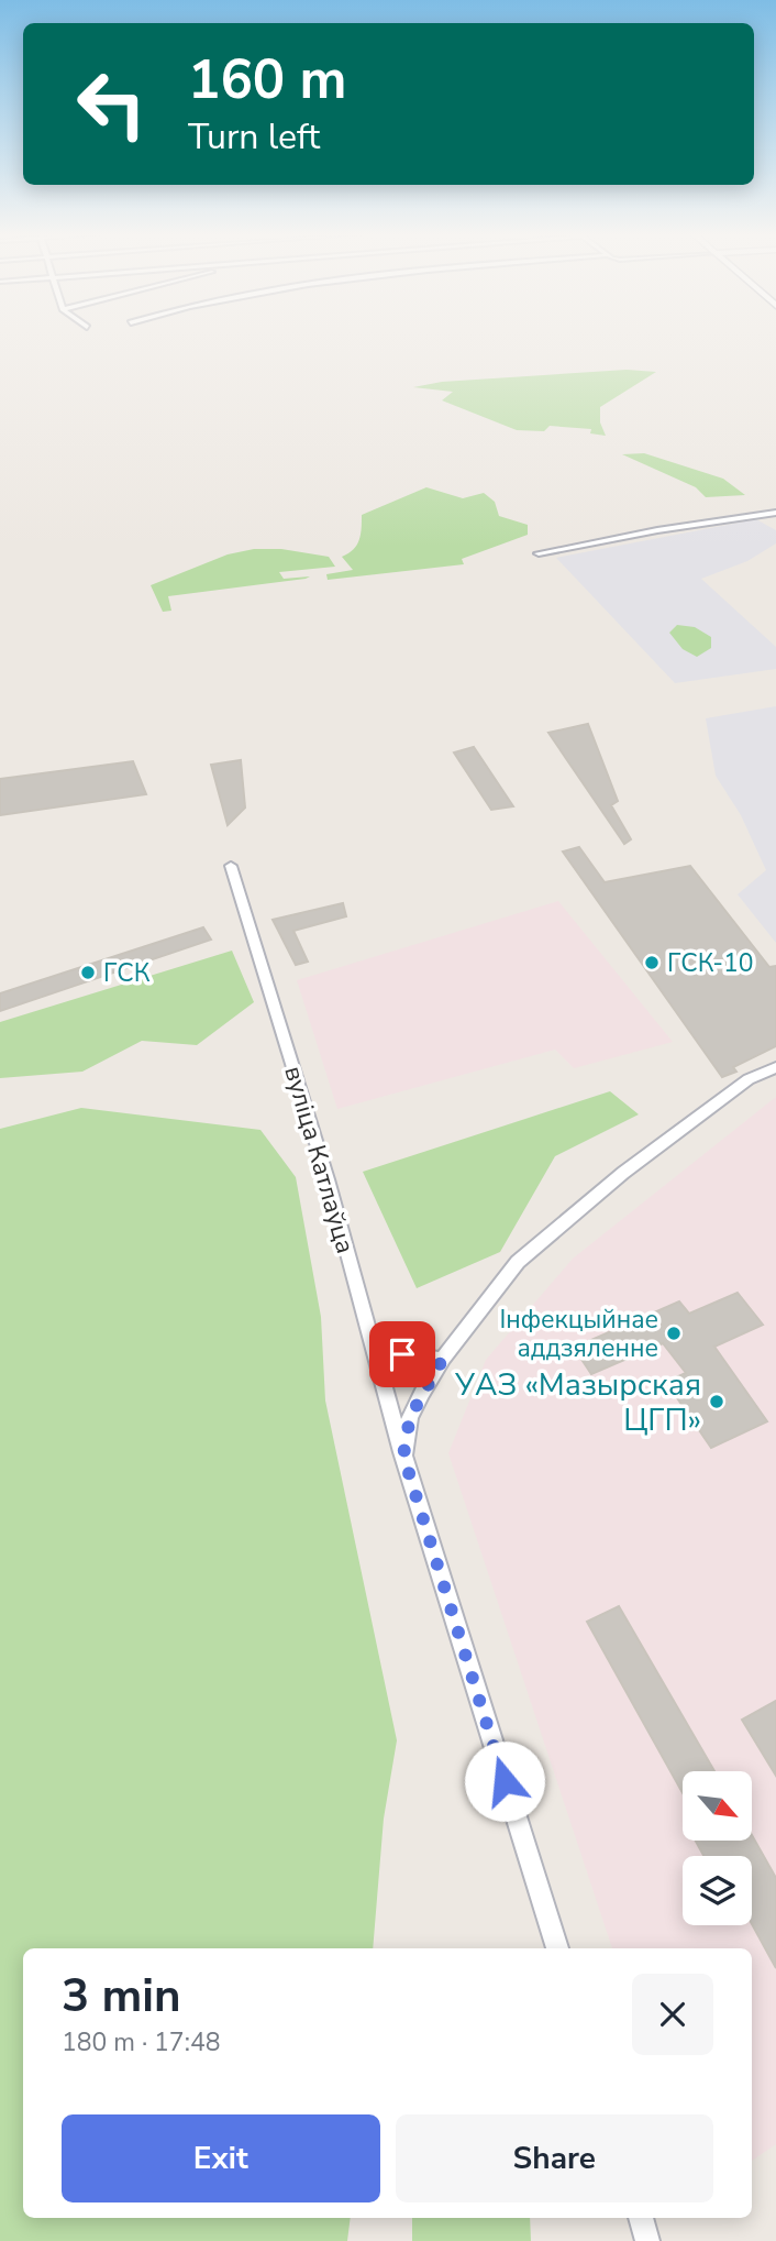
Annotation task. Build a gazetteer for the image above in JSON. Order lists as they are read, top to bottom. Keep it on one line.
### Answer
{"streets":{"street":["вуліца Катлаўца"]},"places":["ГСК-10","ГСК","Інфекцыйнае аддзяленне","УАЗ «Мазырская ЦГП»"],"north":"bottom right","page":{"turn":["160 m","Turn left"],"heading":["3 min","180 m · 17:48"],"buttons":["Exit","Share"]}}
